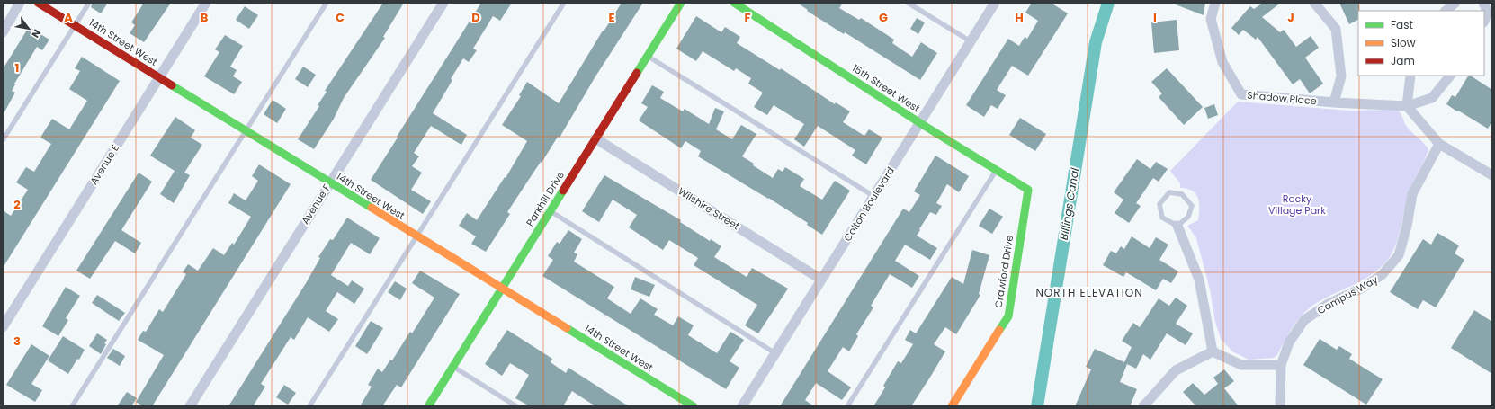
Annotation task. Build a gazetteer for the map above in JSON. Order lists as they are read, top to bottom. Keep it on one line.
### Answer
{"streets":{"street":["14th Street West","15th Street West","Shadow Place","Avenue E","Parkhill Drive","Avenue F","Colton Boulevard","Wilshire Street","Crawford Drive","Campus Way"]},"crossings":[["14th Street West","Avenue E"],["14th Street West","Parkhill Drive"],["14th Street West","Avenue F"],["15th Street West","Colton Boulevard"],["15th Street West","Crawford Drive"],["Parkhill Drive","Wilshire Street"],["Colton Boulevard","Wilshire Street"]],"districts":["NORTH ELEVATION"],"water":["Billings Canal"],"parks":["Rocky Village Park"],"legend":["Fast","Slow","Jam"],"north":"bottom right","grid":{"columns":["A","B","C","D","E","F","G","H","I","J"],"rows":["1","2","3"]}}
